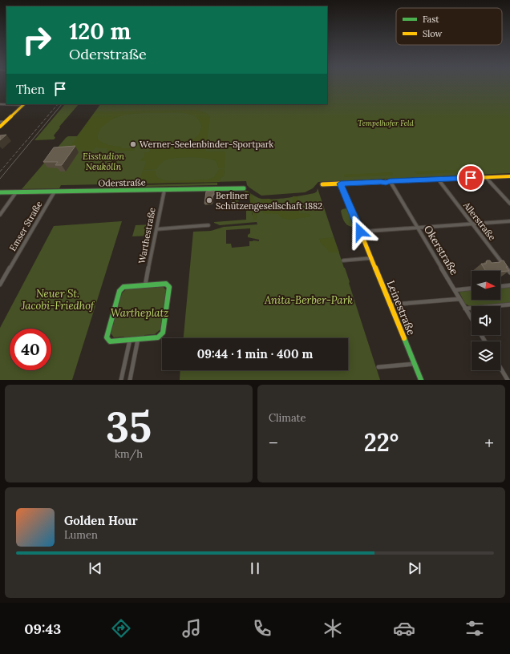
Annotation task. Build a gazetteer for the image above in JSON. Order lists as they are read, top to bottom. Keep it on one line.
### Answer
{"streets":{"street":["Oderstraße","Allerstraße","Emser Straße","Warthestraße","Okerstraße","Leinestraße"]},"crossings":[["Oderstraße","Emser Straße"],["Oderstraße","Warthestraße"]],"parks":["Tempelhofer Feld","Eisstadion Neukölln","Neuer St. Jacobi-Friedhof","Anita-Berber-Park","Wartheplatz"],"places":["Werner-Seelenbinder-Sportpark","Berliner Schützengesellschaft 1882"],"legend":["Fast","Slow"],"north":"right","page":{"turn":["120 m","Oderstraße"],"then":"Then","limit":"40","trip":"09:44 · 1 min · 400 m","tile":[["35","km/h"],"Climate"],"heat":["−","22°","+"],"song":["Golden Hour","Lumen"],"tabs":"09:43"}}
